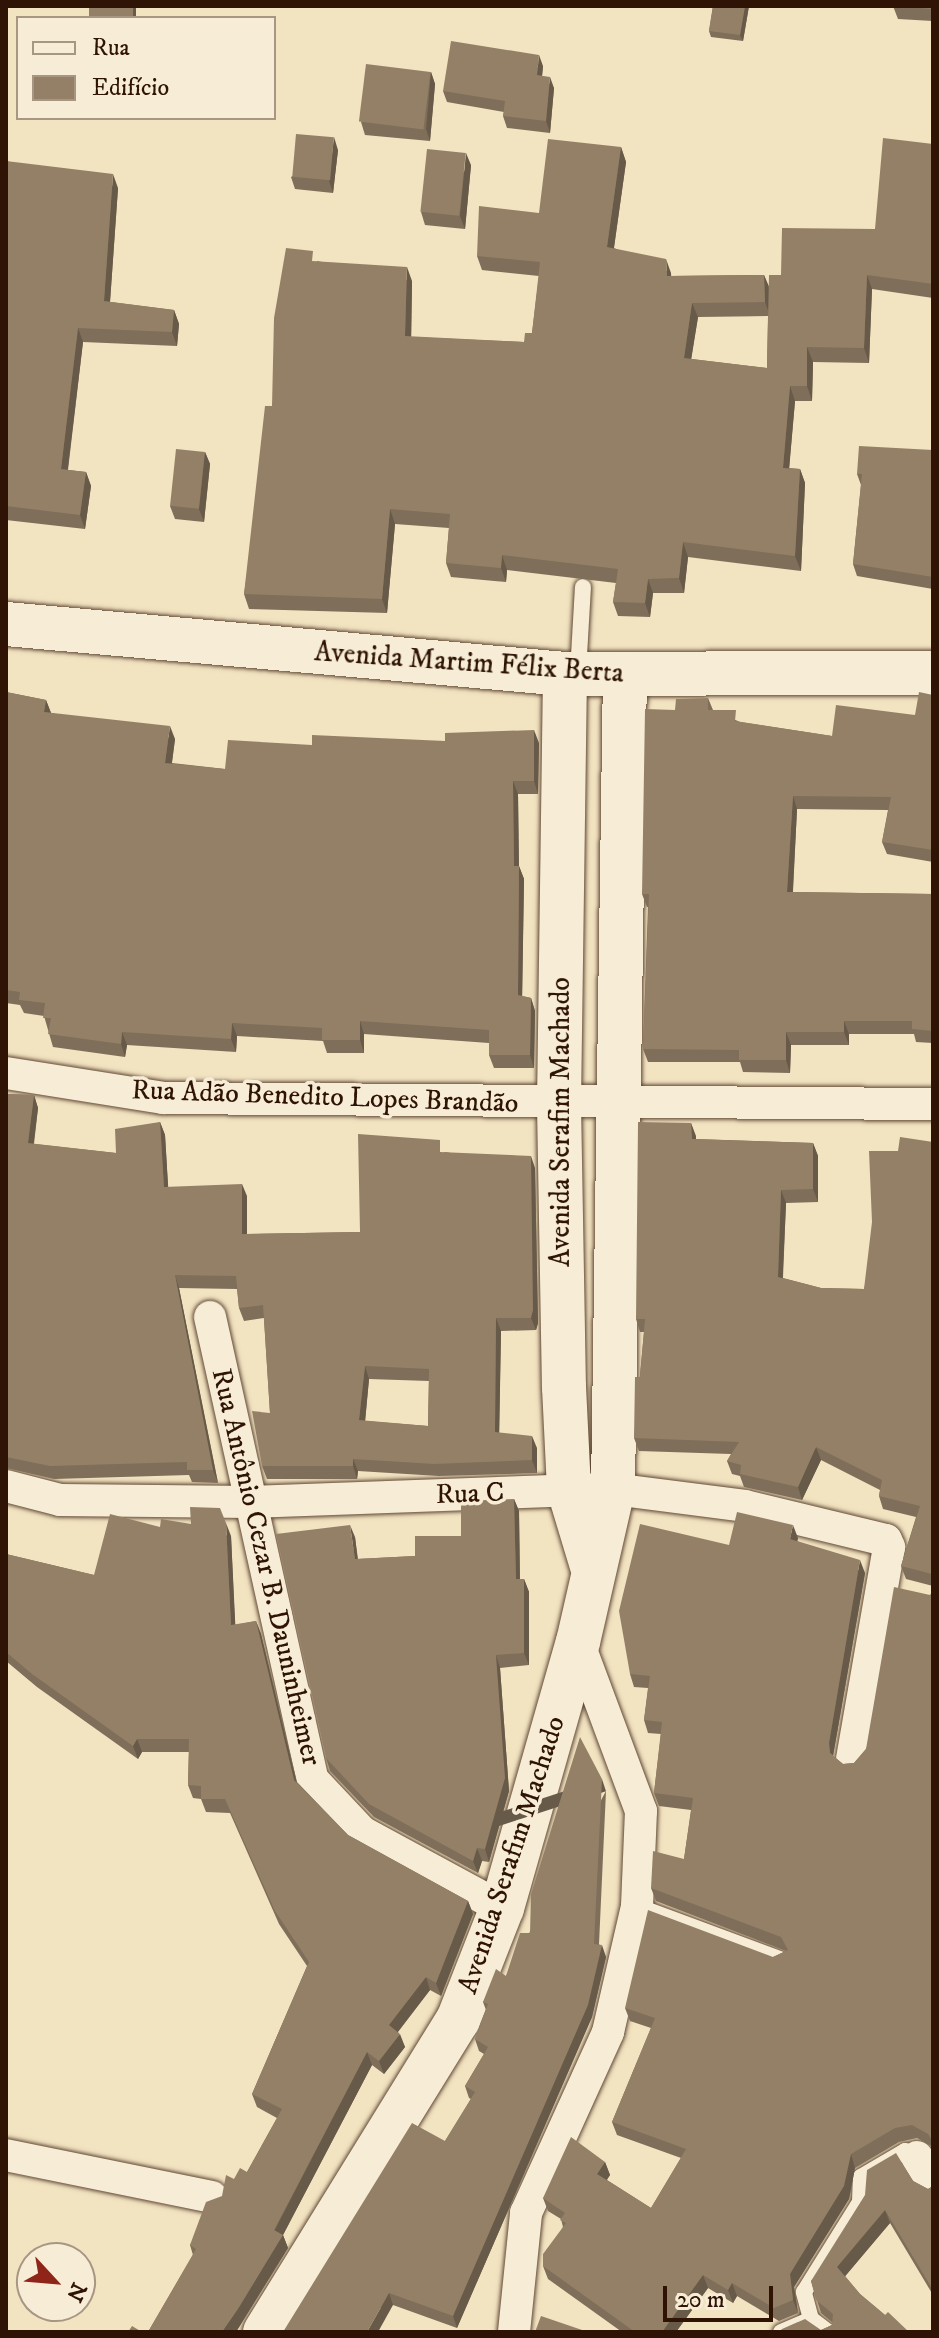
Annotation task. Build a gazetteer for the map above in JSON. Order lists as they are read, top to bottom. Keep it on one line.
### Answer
{"streets":{"street":["Avenida Martim Félix Berta","Rua Adão Benedito Lopes Brandão","Avenida Serafim Machado","Rua C","Rua Antônio Cezar B. Dauninheimer"]},"crossings":[["Avenida Martim Félix Berta","Avenida Serafim Machado"],["Rua Adão Benedito Lopes Brandão","Avenida Serafim Machado"],["Avenida Serafim Machado","Rua C"],["Avenida Serafim Machado","Rua Antônio Cezar B. Dauninheimer"],["Rua C","Rua Antônio Cezar B. Dauninheimer"]],"legend":["Rua","Edifício"],"scale_bar":"20 m","north":"bottom right"}
